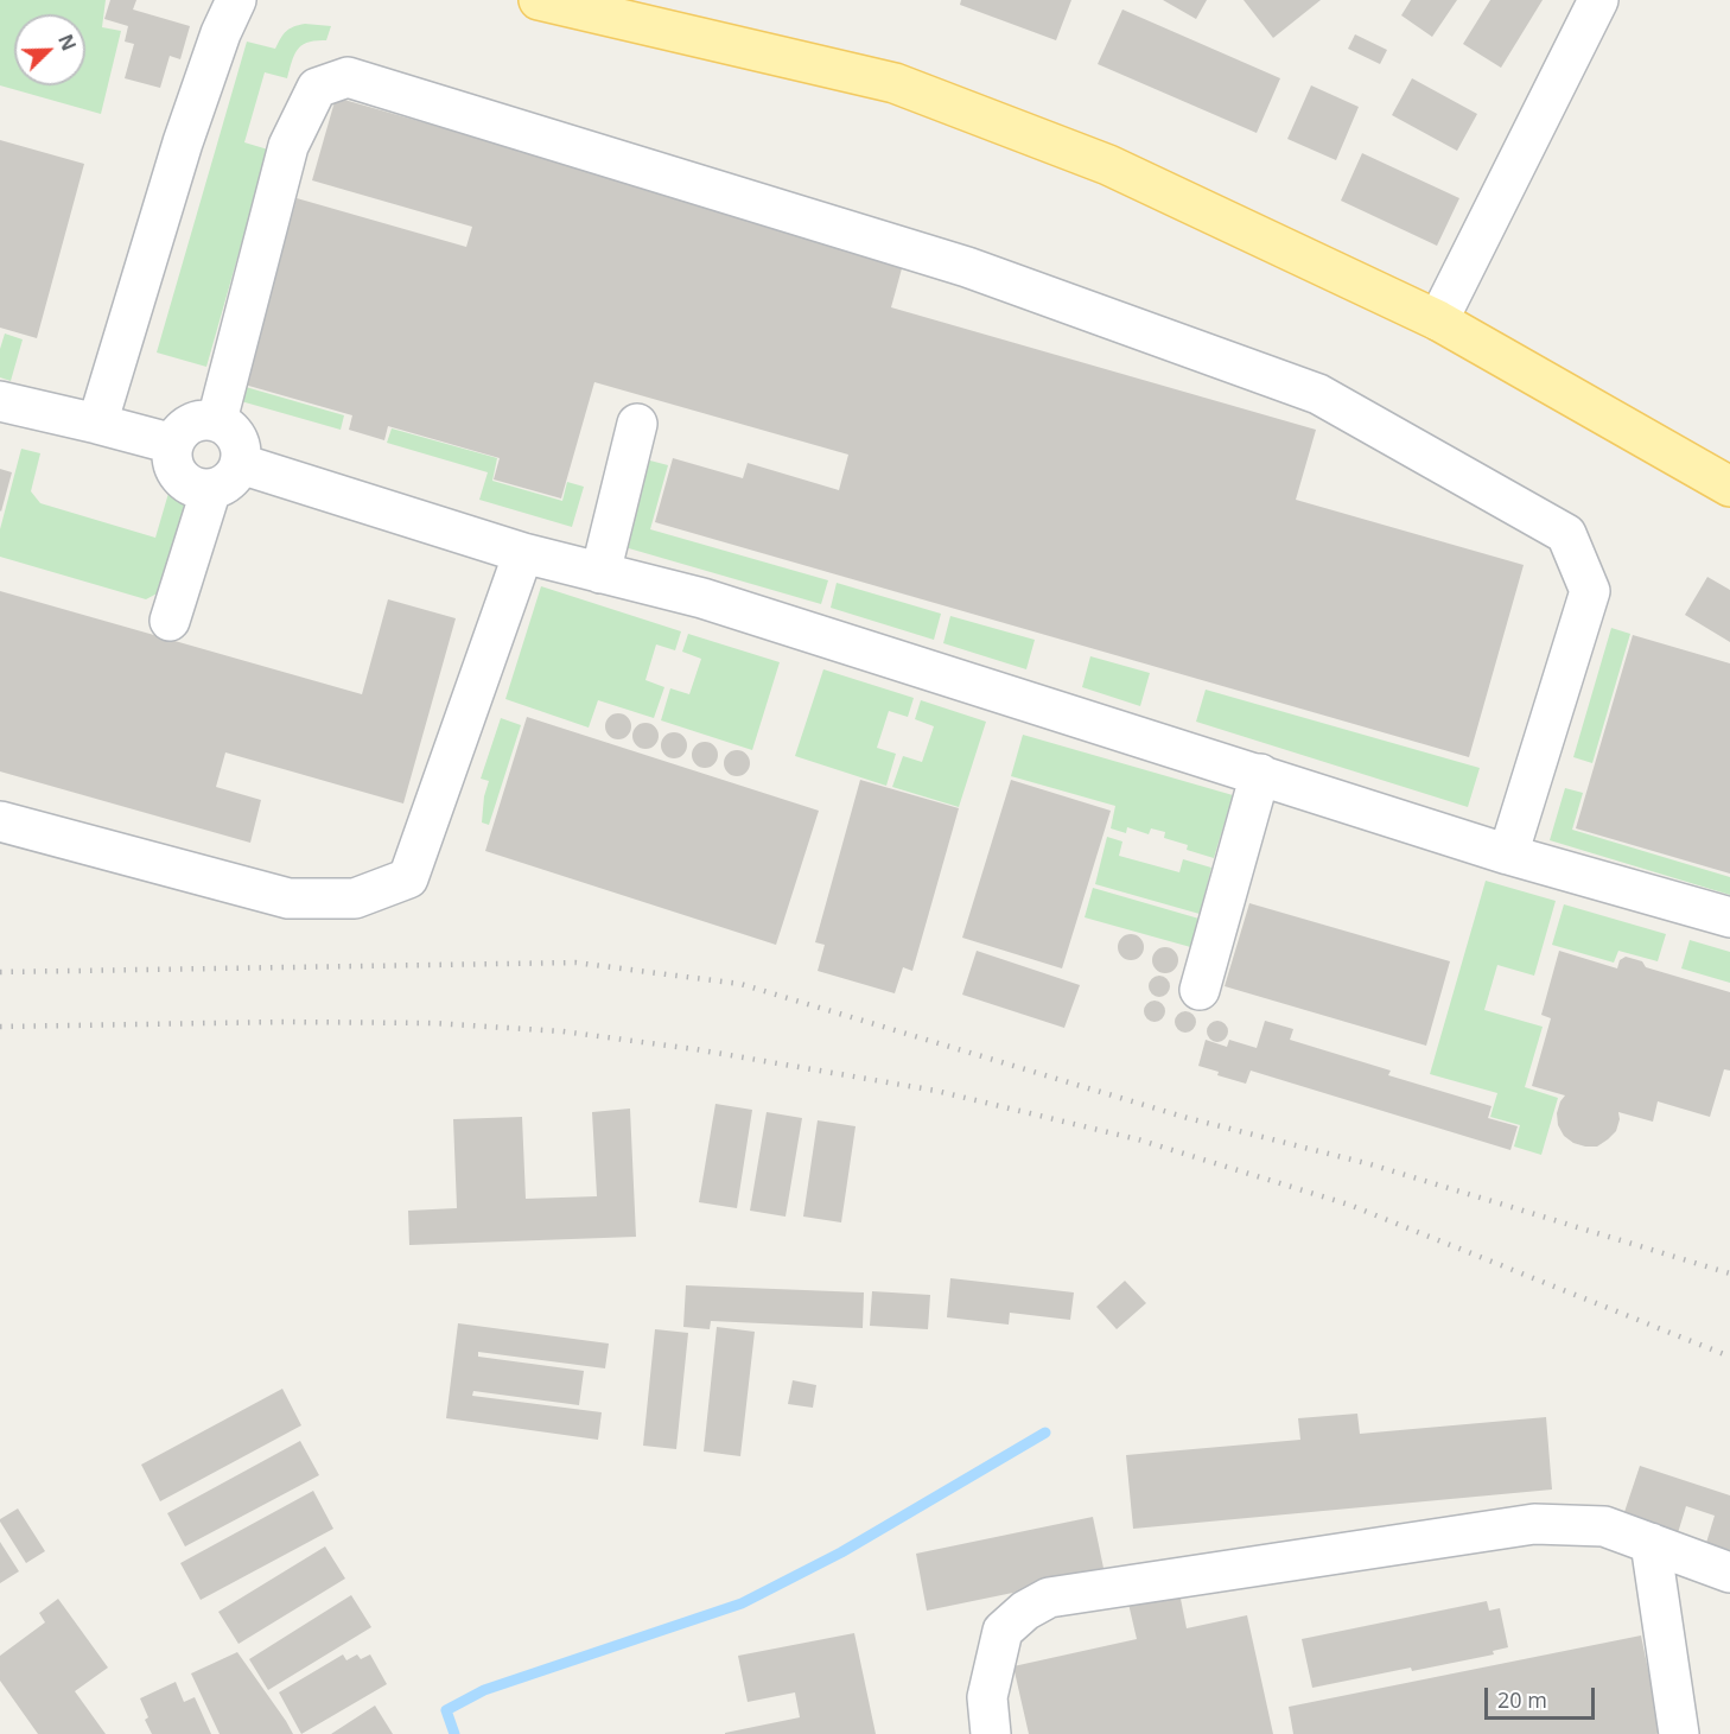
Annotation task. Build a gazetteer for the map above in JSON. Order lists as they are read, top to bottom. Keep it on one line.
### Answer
{"scale_bar":"20 m","north":"top right"}
